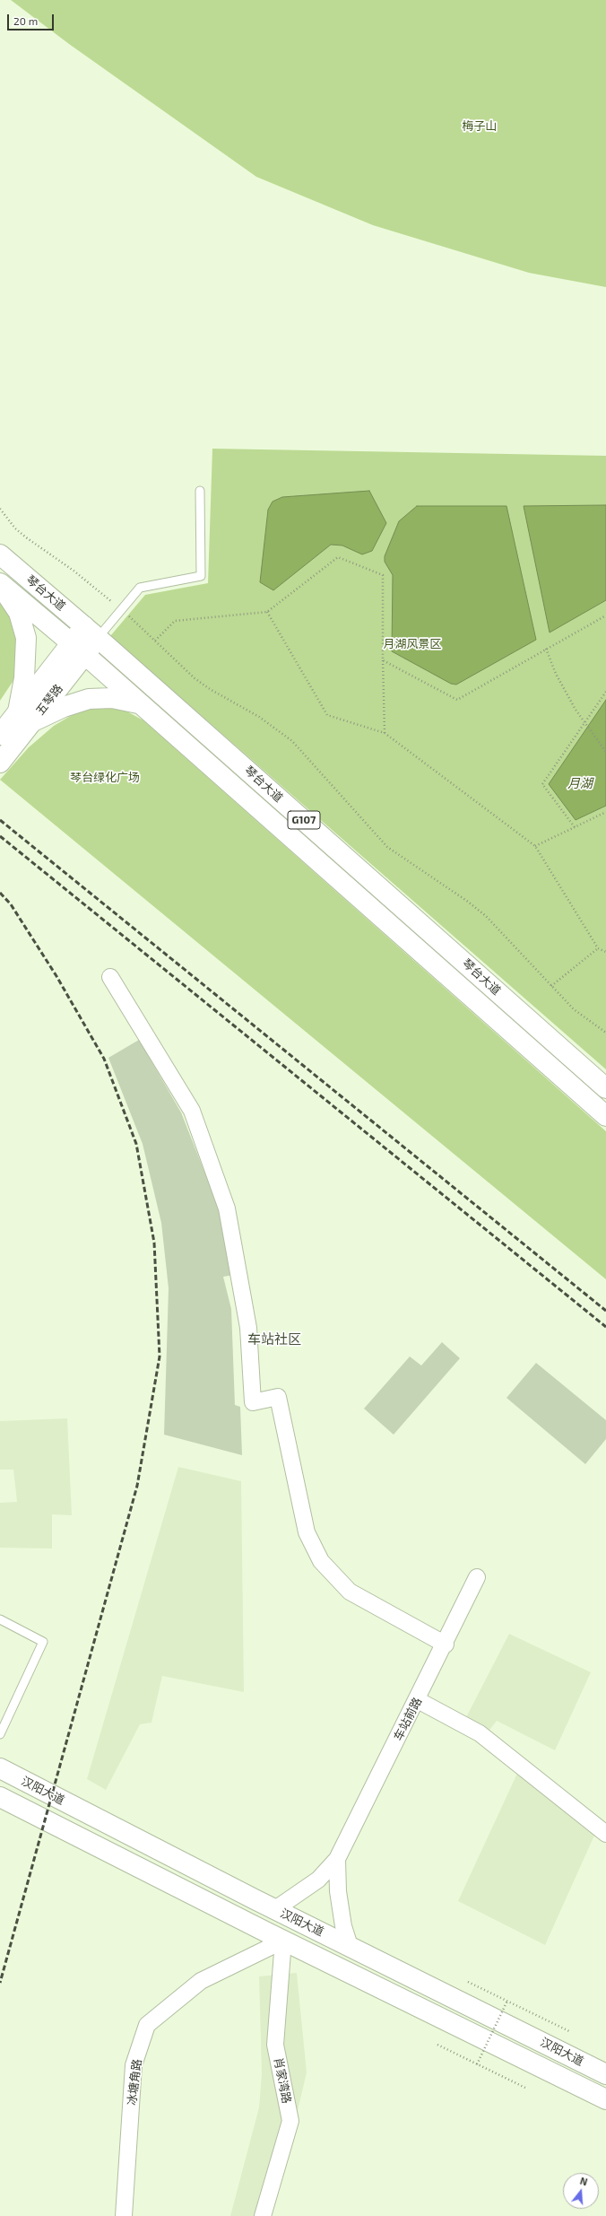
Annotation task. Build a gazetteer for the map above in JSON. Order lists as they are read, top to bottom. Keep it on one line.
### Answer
{"streets":{"main road":["琴台大道","五琴路","G107","汉阳大道"],"street":["车站前路","肖家湾路","冰塘角路"]},"crossings":[["琴台大道","五琴路"],["汉阳大道","肖家湾路"],["汉阳大道","冰塘角路"],["肖家湾路","冰塘角路"]],"districts":["车站社区"],"water":["月湖"],"parks":["梅子山","月湖风景区","琴台绿化广场"],"scale_bar":"20 m","north":"top"}
